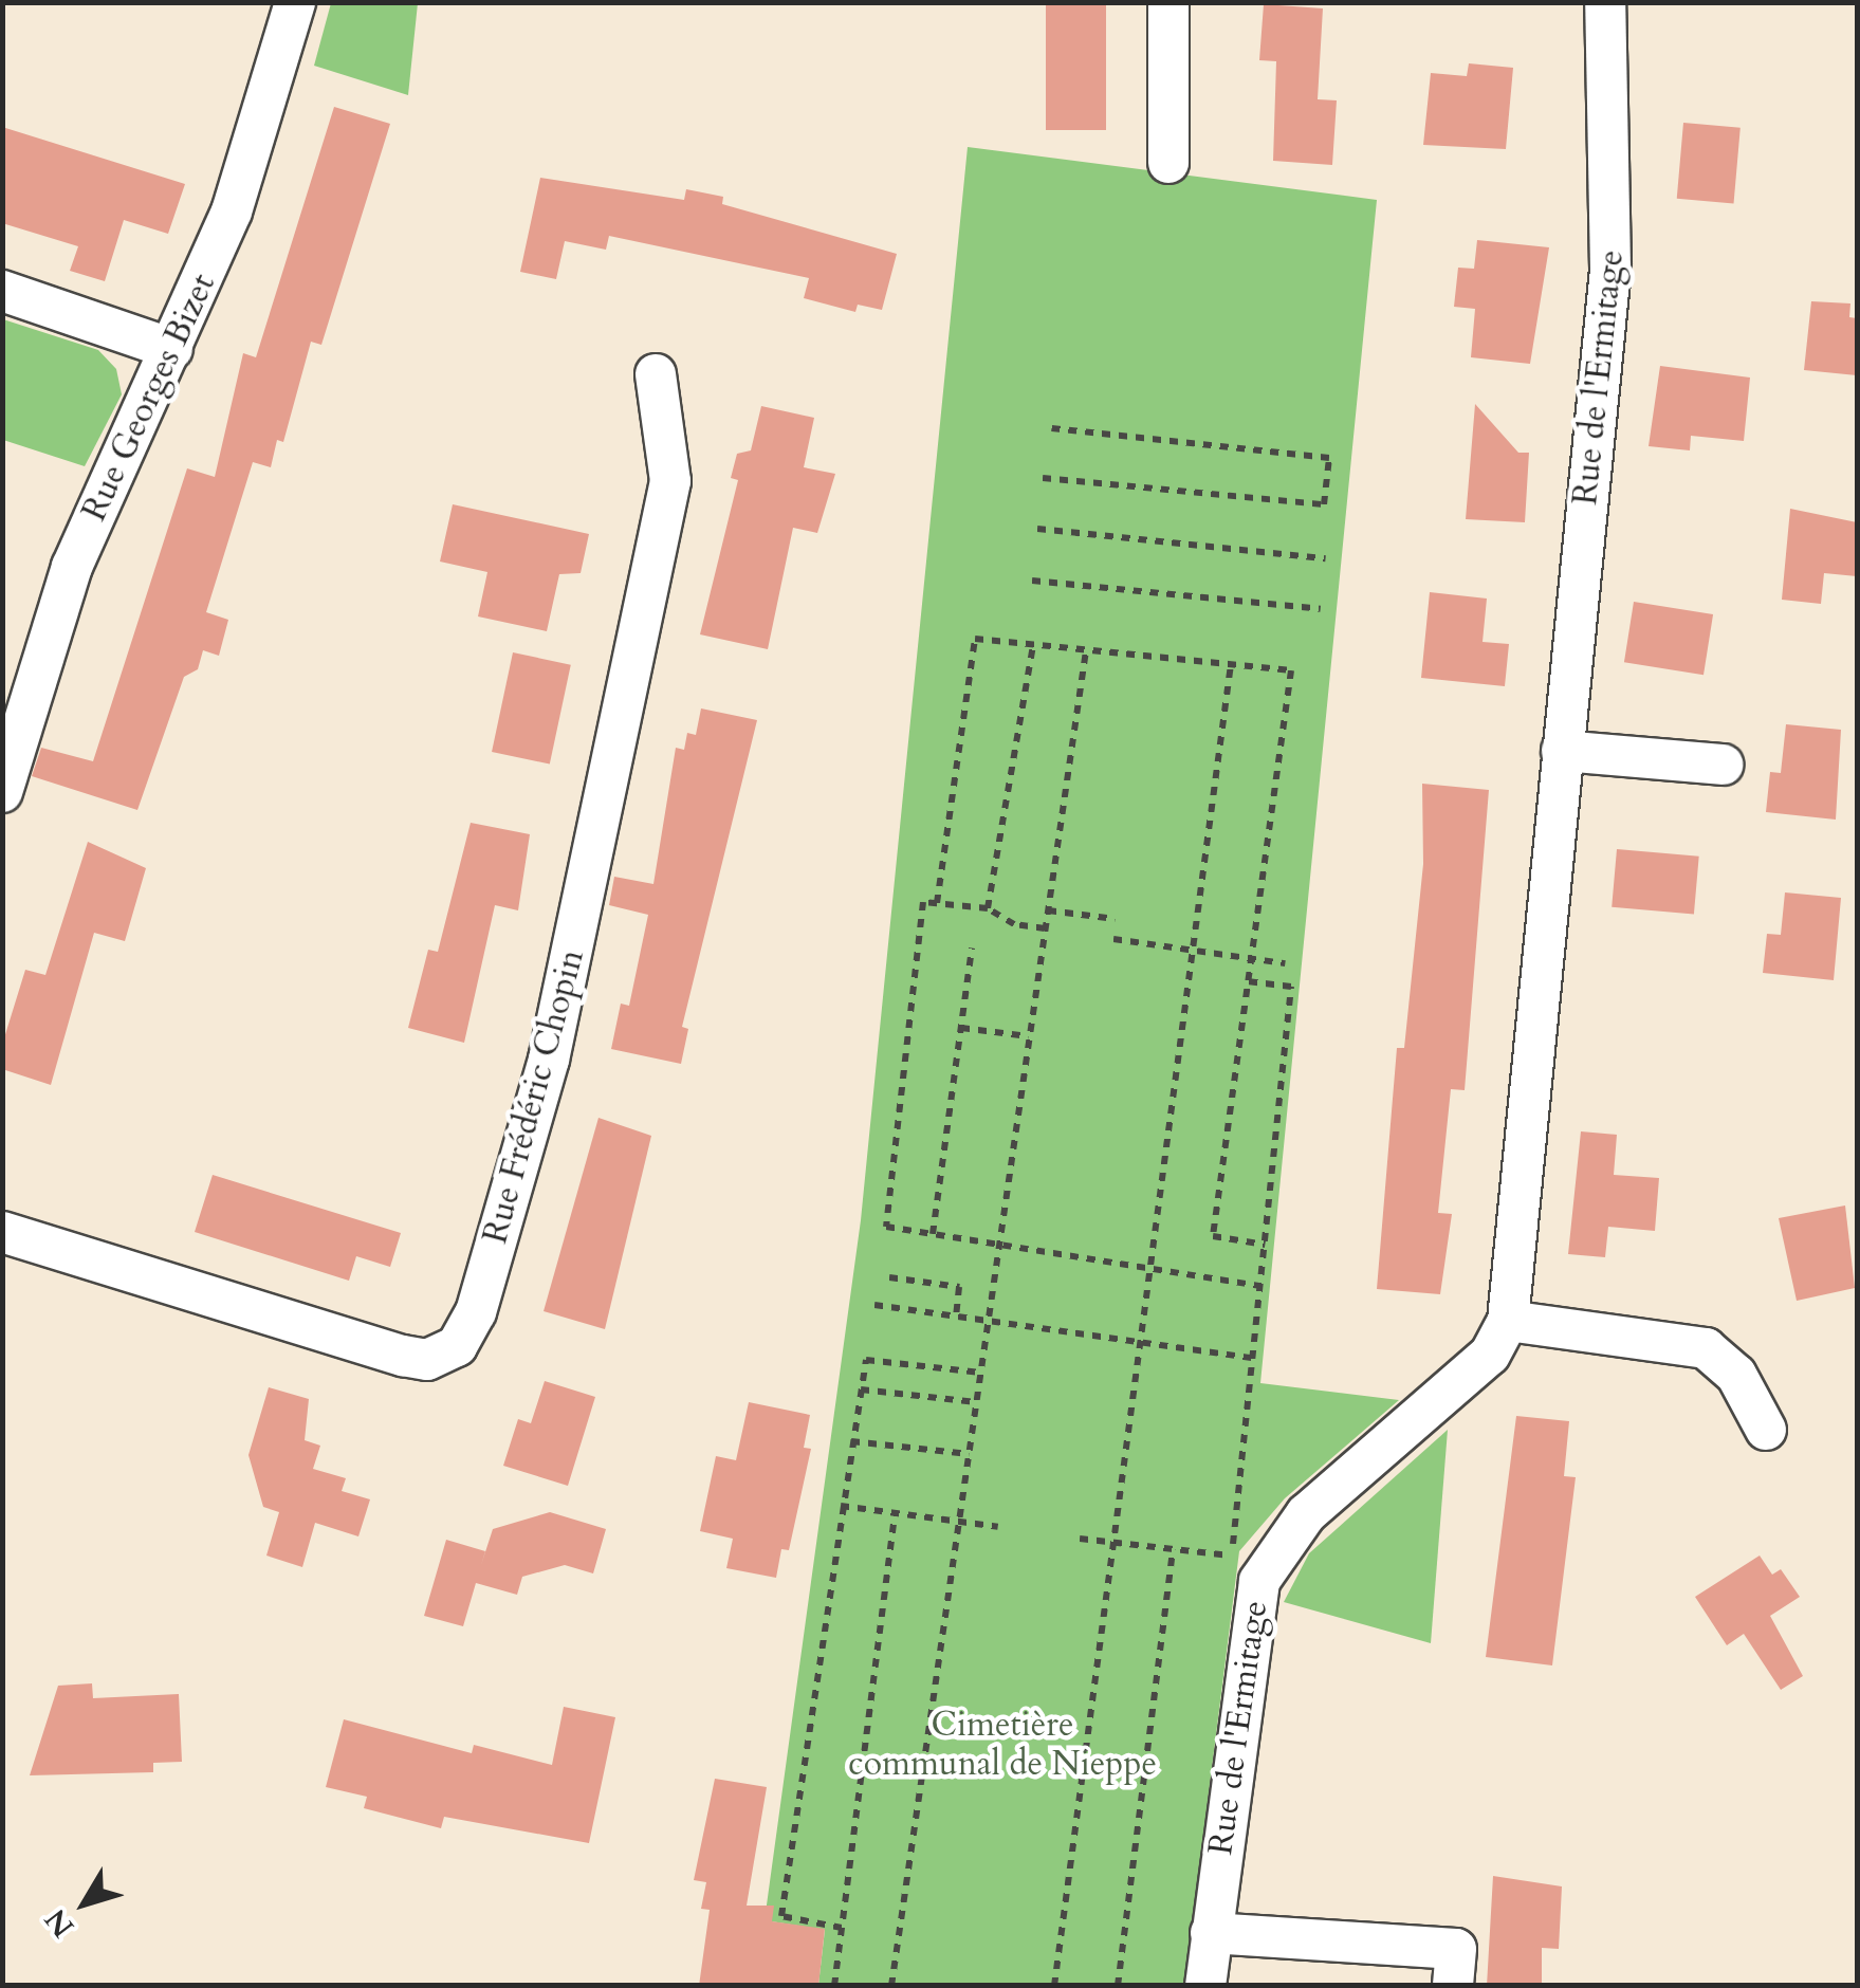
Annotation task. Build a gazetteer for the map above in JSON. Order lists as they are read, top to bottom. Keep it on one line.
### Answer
{"streets":{"street":["Rue de l'Ermitage","Rue Georges Bizet","Rue Frédéric Chopin"]},"parks":["Cimetière communal de Nieppe"],"north":"bottom left"}
